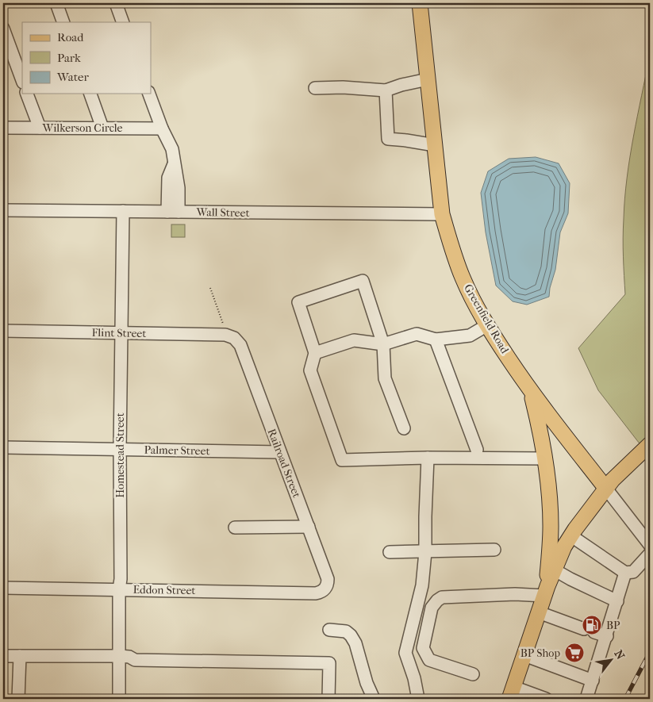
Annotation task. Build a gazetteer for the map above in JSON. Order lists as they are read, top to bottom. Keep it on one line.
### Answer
{"streets":{"main road":["Greenfield Road"],"street":["Wilkerson Circle","Wall Street","Flint Street","Palmer Street","Homestead Street","Railroad Street","Eddon Street"]},"crossings":[["Wall Street","Greenfield Road"],["Wall Street","Homestead Street"],["Flint Street","Homestead Street"],["Flint Street","Railroad Street"],["Palmer Street","Homestead Street"],["Palmer Street","Railroad Street"],["Homestead Street","Eddon Street"],["Railroad Street","Eddon Street"]],"places":{"fuel station":["BP"],"supermarket":["BP Shop"]},"legend":["Road","Park","Water"],"north":"top right"}
